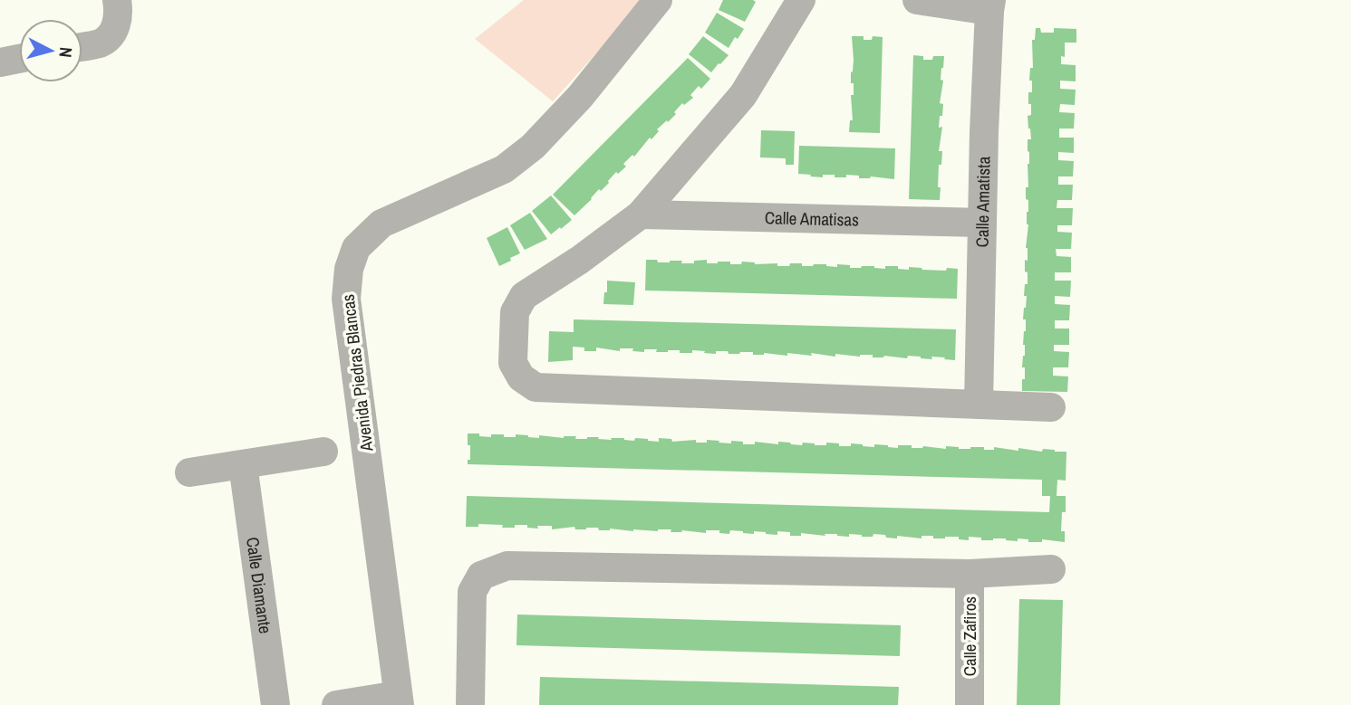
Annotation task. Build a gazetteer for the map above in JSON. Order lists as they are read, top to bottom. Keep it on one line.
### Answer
{"streets":{"street":["Calle Amatista","Calle Amatisas","Avenida Piedras Blancas","Calle Diamante","Calle Zafiros"]},"crossings":[["Calle Amatista","Calle Amatisas"]],"north":"right"}
